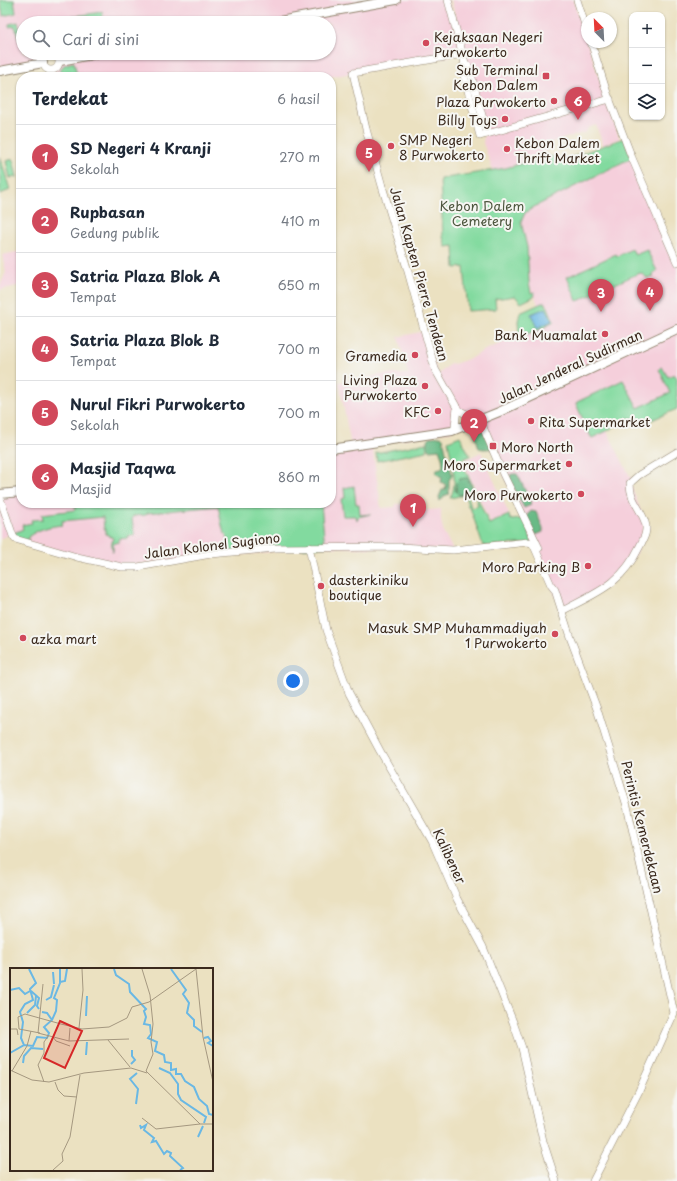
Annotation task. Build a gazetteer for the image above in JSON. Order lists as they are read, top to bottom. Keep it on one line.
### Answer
{"streets":{"main road":["Jalan Jenderal Sudirman"],"street":["Jalan Kapten Pierre Tendean","Jalan Kolonel Sugiono","Perintis Kemerdekaan","Kalibener"]},"crossings":[["Jalan Kolonel Sugiono","Perintis Kemerdekaan"],["Jalan Kolonel Sugiono","Kalibener"]],"parks":["Kebon Dalem Cemetery"],"places":{"other":["Kejaksaan Negeri Purwokerto","Plaza Purwokerto","Billy Toys","SMP Negeri 8 Purwokerto","Kebon Dalem Thrift Market","Bank Muamalat","Gramedia","Living Plaza Purwokerto","KFC","Rita Supermarket","Moro Supermarket","Moro Purwokerto","Moro Parking B","dasterkiniku boutique","Masuk SMP Muhammadiyah 1 Purwokerto","azka mart"],"transit":["Sub Terminal Kebon Dalem","Moro North"]},"north":"top left","page":{"map_buttons":["+","−"],"search":"Cari di sini","heading":["Terdekat","6 hasil"],"pins":["6","5","4","3","2","1"],"list":[{"mark":"1","name":"SD Negeri 4 Kranji","note":"Sekolah","value":"270 m"},{"mark":"2","name":"Rupbasan","note":"Gedung publik","value":"410 m"},{"mark":"3","name":"Satria Plaza Blok A","note":"Tempat","value":"650 m"},{"mark":"4","name":"Satria Plaza Blok B","note":"Tempat","value":"700 m"},{"mark":"5","name":"Nurul Fikri Purwokerto","note":"Sekolah","value":"700 m"},{"mark":"6","name":"Masjid Taqwa","note":"Masjid","value":"860 m"}]}}
